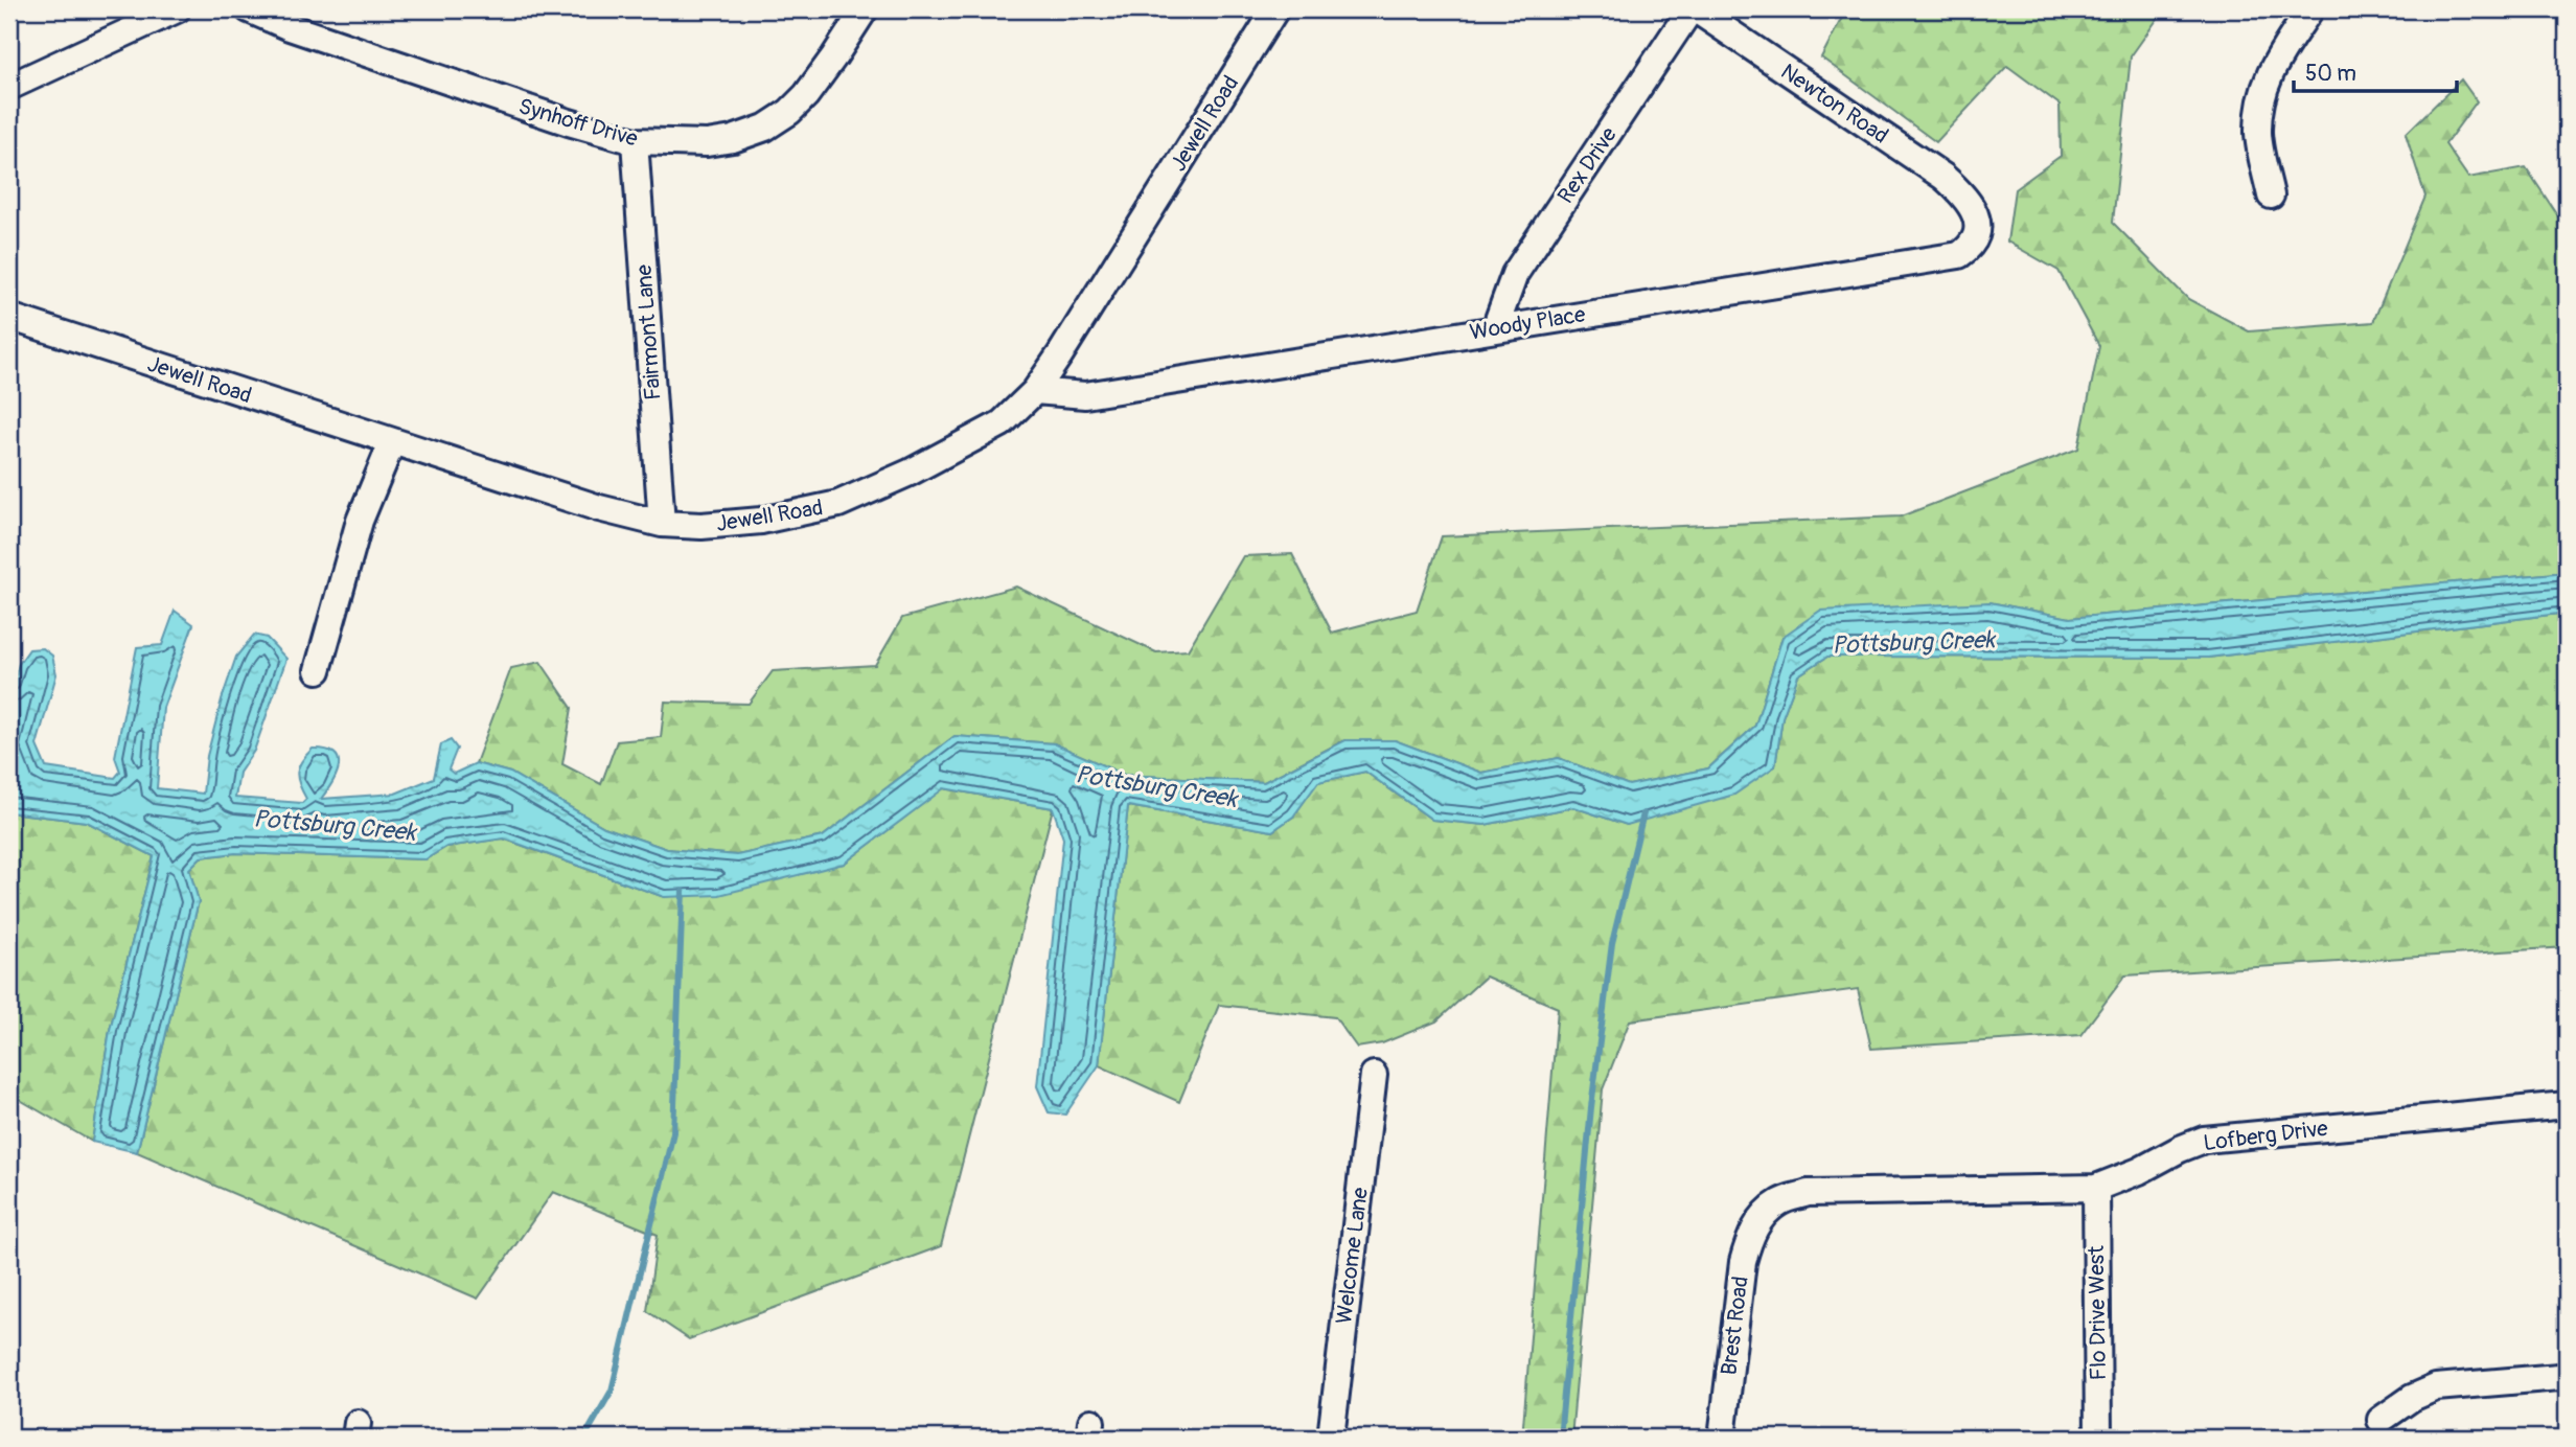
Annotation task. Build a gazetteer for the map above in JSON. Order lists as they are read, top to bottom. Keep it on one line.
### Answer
{"streets":{"street":["Newton Road","Synhoff Drive","Jewell Road","Rex Drive","Woody Place","Fairmont Lane","Lofberg Drive","Welcome Lane","Flo Drive West","Brest Road"]},"crossings":[["Newton Road","Rex Drive"],["Newton Road","Woody Place"],["Synhoff Drive","Fairmont Lane"],["Jewell Road","Woody Place"],["Jewell Road","Fairmont Lane"],["Rex Drive","Woody Place"],["Lofberg Drive","Flo Drive West"],["Lofberg Drive","Brest Road"]],"water":["Pottsburg Creek"],"scale_bar":"50 m"}
